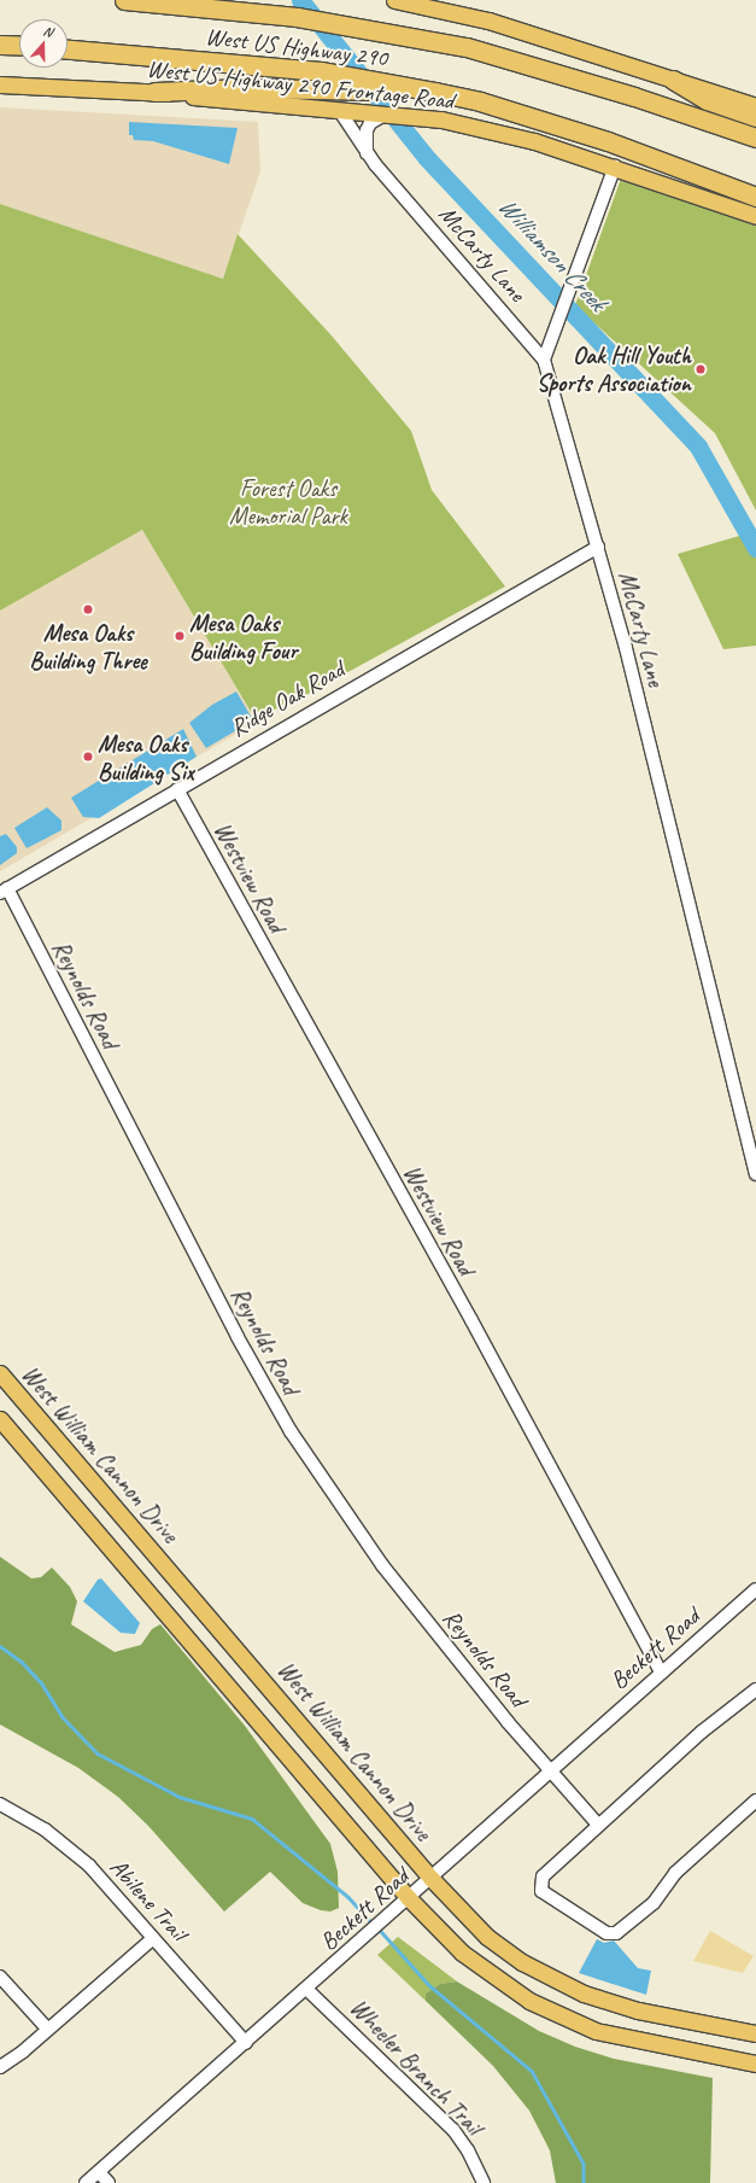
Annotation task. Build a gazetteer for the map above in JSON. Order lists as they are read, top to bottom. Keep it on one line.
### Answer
{"streets":{"highway":["West US Highway 290"],"main road":["West US Highway 290 Frontage Road","West William Cannon Drive"],"street":["McCarty Lane","Ridge Oak Road","Westview Road","Reynolds Road","Beckett Road","Abilene Trail","Wheeler Branch Trail"]},"crossings":[["West US Highway 290 Frontage Road","McCarty Lane"],["McCarty Lane","Ridge Oak Road"],["Ridge Oak Road","Westview Road"],["Ridge Oak Road","Reynolds Road"],["Westview Road","Beckett Road"],["Reynolds Road","Beckett Road"],["West William Cannon Drive","Beckett Road"],["Beckett Road","Abilene Trail"],["Beckett Road","Wheeler Branch Trail"]],"water":["Williamson Creek"],"parks":["Forest Oaks Memorial Park"],"places":["Oak Hill Youth Sports Association","Mesa Oaks Building Three","Mesa Oaks Building Four","Mesa Oaks Building Six"],"north":"top"}
